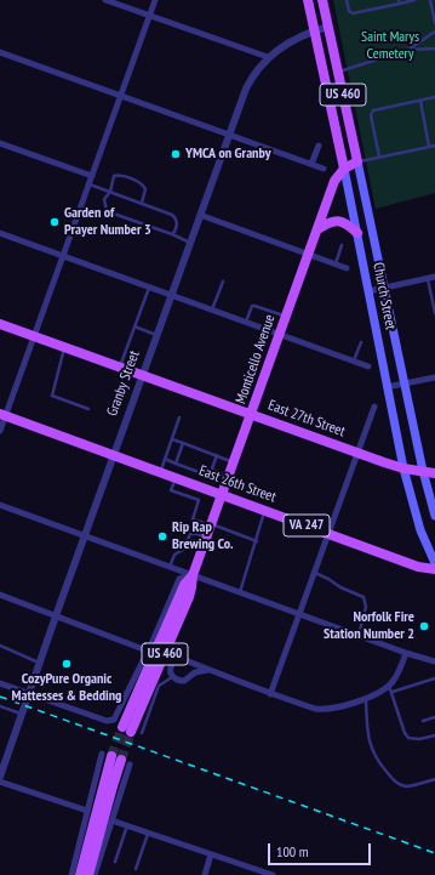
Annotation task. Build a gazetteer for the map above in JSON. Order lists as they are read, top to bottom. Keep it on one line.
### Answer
{"streets":{"main road":["US 460","Church Street","Monticello Avenue","East 27th Street","East 26th Street","VA 247"],"street":["Granby Street"]},"crossings":[["US 460","Church Street"],["US 460","Granby Street"],["Church Street","Monticello Avenue"],["Church Street","Granby Street"],["Church Street","East 27th Street"],["Monticello Avenue","East 27th Street"],["Monticello Avenue","East 26th Street"],["Granby Street","East 27th Street"],["Granby Street","East 26th Street"],["Granby Street","VA 247"],["East 26th Street","VA 247"]],"parks":["Saint Marys Cemetery"],"places":["YMCA on Granby","Garden of Prayer Number 3","Rip Rap Brewing Co.","Norfolk Fire Station Number 2","CozyPure Organic Mattesses & Bedding"],"scale_bar":"100 m"}
